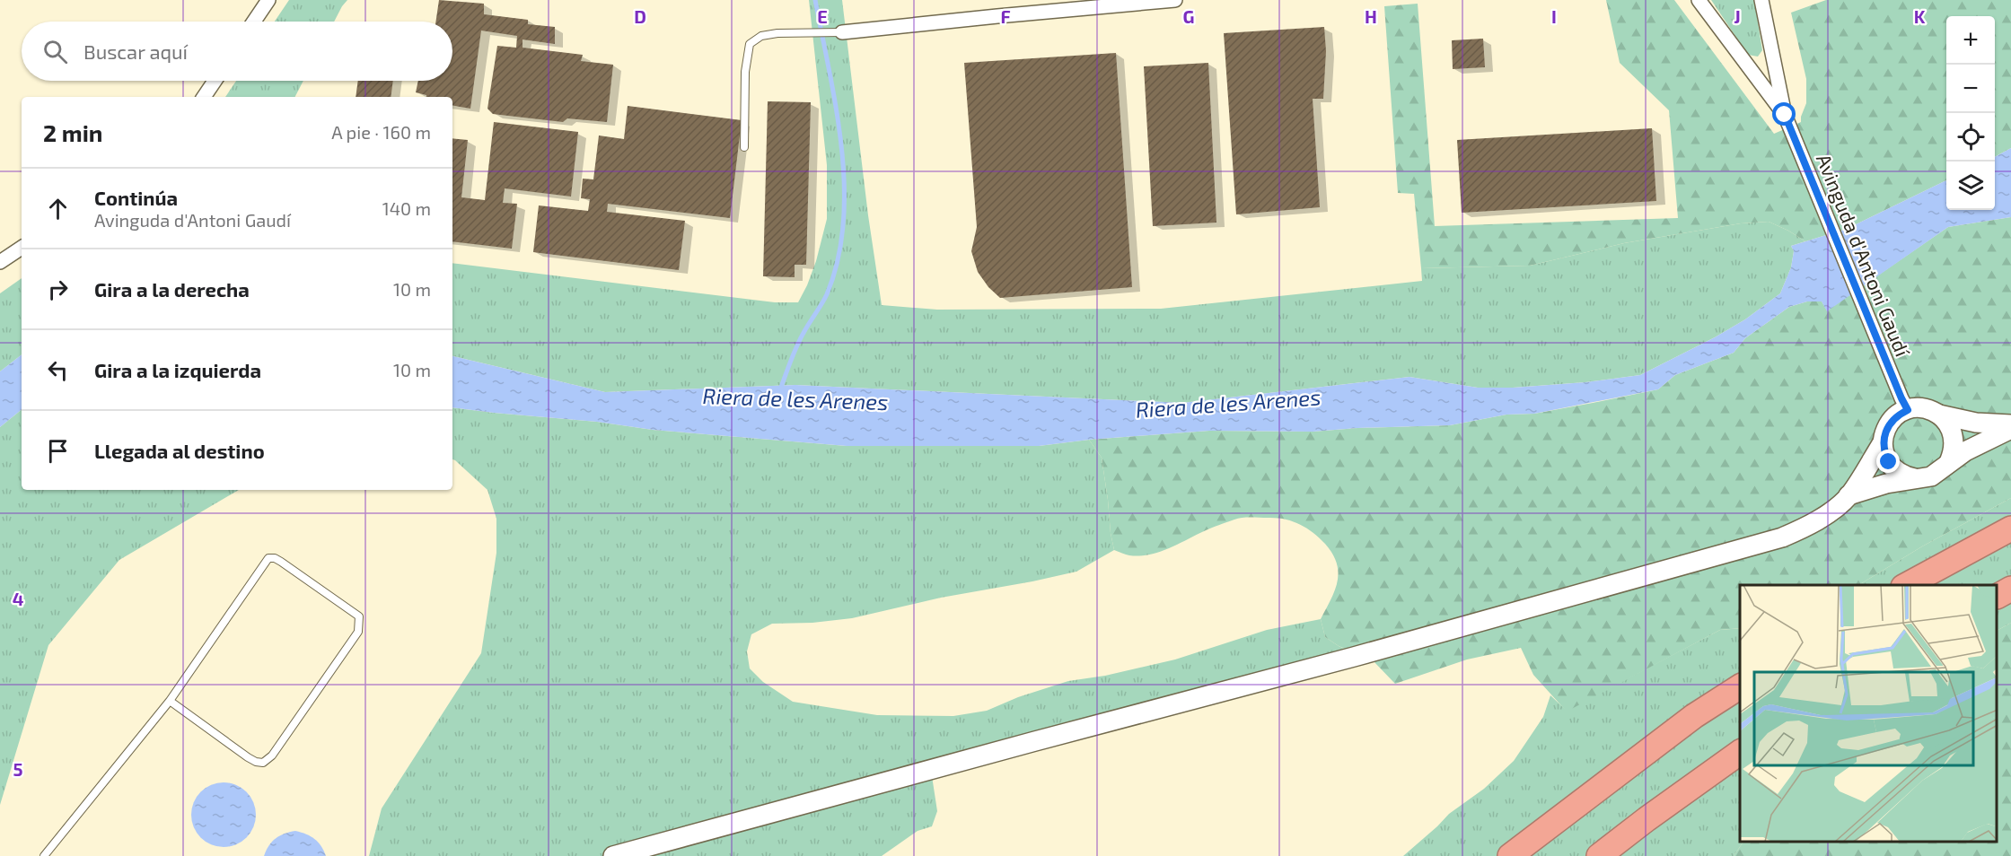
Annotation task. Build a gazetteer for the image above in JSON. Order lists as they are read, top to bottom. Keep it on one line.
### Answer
{"streets":{"street":["Avinguda d'Antoni Gaudí"]},"water":["Riera de les Arenes"],"page":{"map_buttons":["+","−"],"search":"Buscar aquí","heading":["2 min","A pie · 160 m"],"list":[["Continúa","Avinguda d'Antoni Gaudí","140 m"],["Gira a la derecha","10 m"],["Gira a la izquierda","10 m"],"Llegada al destino"]},"grid":{"columns":["D","E","F","G","H","I","J","K"],"rows":["4","5"]}}
